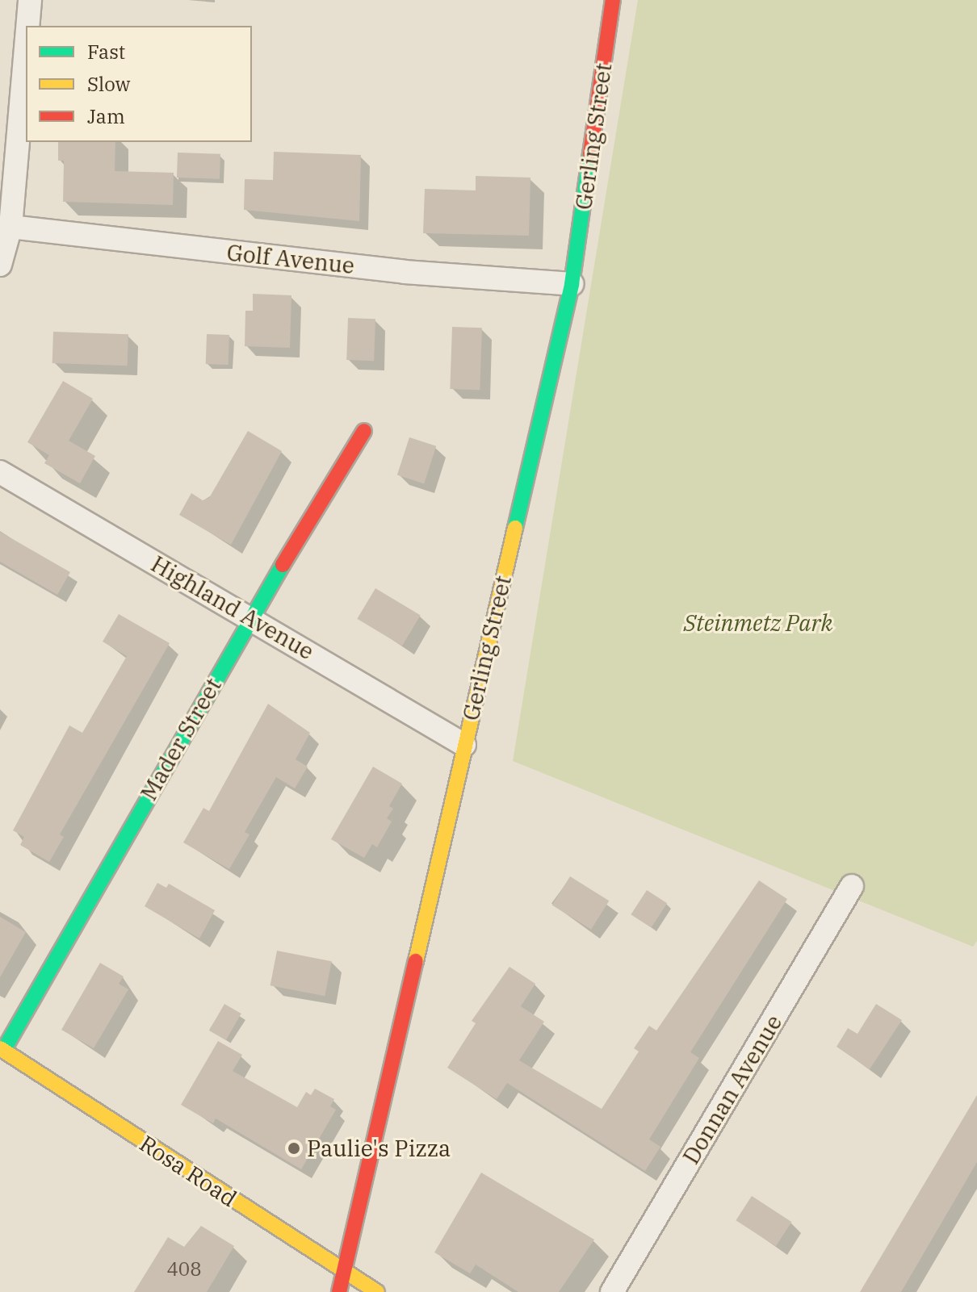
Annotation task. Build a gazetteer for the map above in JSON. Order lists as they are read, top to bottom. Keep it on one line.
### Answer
{"streets":{"street":["Gerling Street","Golf Avenue","Highland Avenue","Mader Street","Donnan Avenue","Rosa Road"]},"crossings":[["Gerling Street","Golf Avenue"],["Gerling Street","Highland Avenue"],["Gerling Street","Rosa Road"],["Highland Avenue","Mader Street"],["Mader Street","Rosa Road"]],"parks":["Steinmetz Park"],"places":["Paulie's Pizza"],"house_numbers":["408"],"legend":["Fast","Slow","Jam"]}
